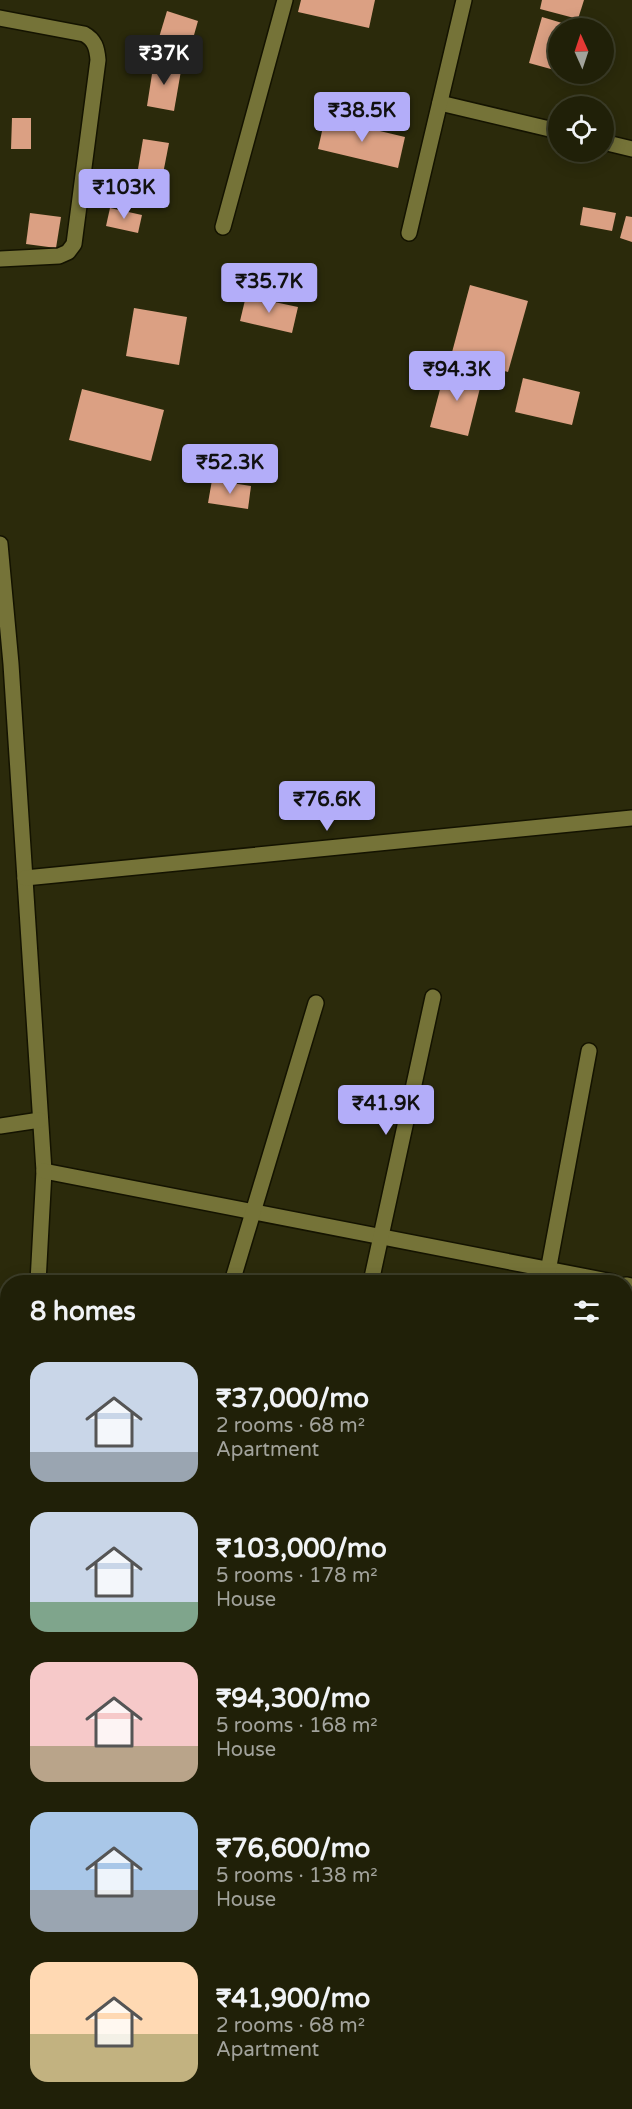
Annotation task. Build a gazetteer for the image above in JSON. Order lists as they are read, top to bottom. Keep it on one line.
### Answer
{"north":"top","page":{"price":["₹37K","₹38.5K","₹103K","₹35.7K","₹94.3K","₹52.3K","₹76.6K","₹41.9K"],"heading":"8 homes","list":[{"name":"₹37,000/mo","note":"2 rooms · 68 m² · Apartment"},{"name":"₹103,000/mo","note":"5 rooms · 178 m² · House"},{"name":"₹94,300/mo","note":"5 rooms · 168 m² · House"},{"name":"₹76,600/mo","note":"5 rooms · 138 m² · House"},{"name":"₹41,900/mo","note":"2 rooms · 68 m² · Apartment"}]}}
